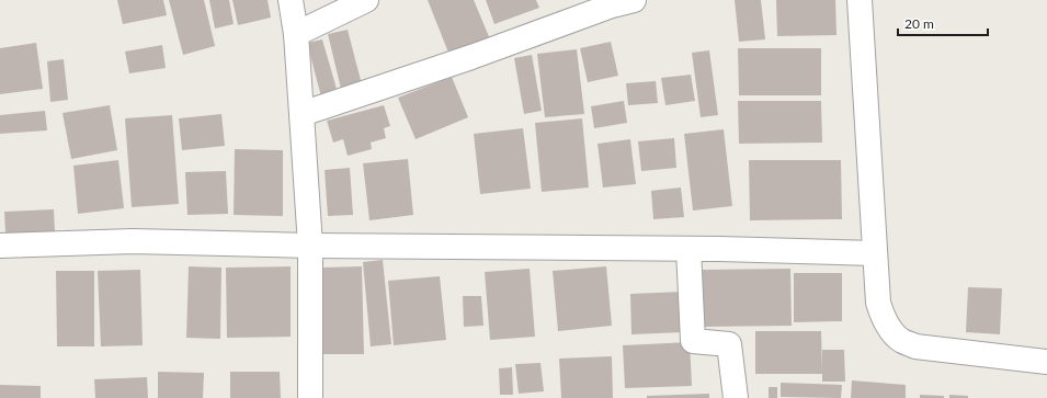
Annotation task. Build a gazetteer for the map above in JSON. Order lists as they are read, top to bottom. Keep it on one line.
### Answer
{"scale_bar":"20 m"}
